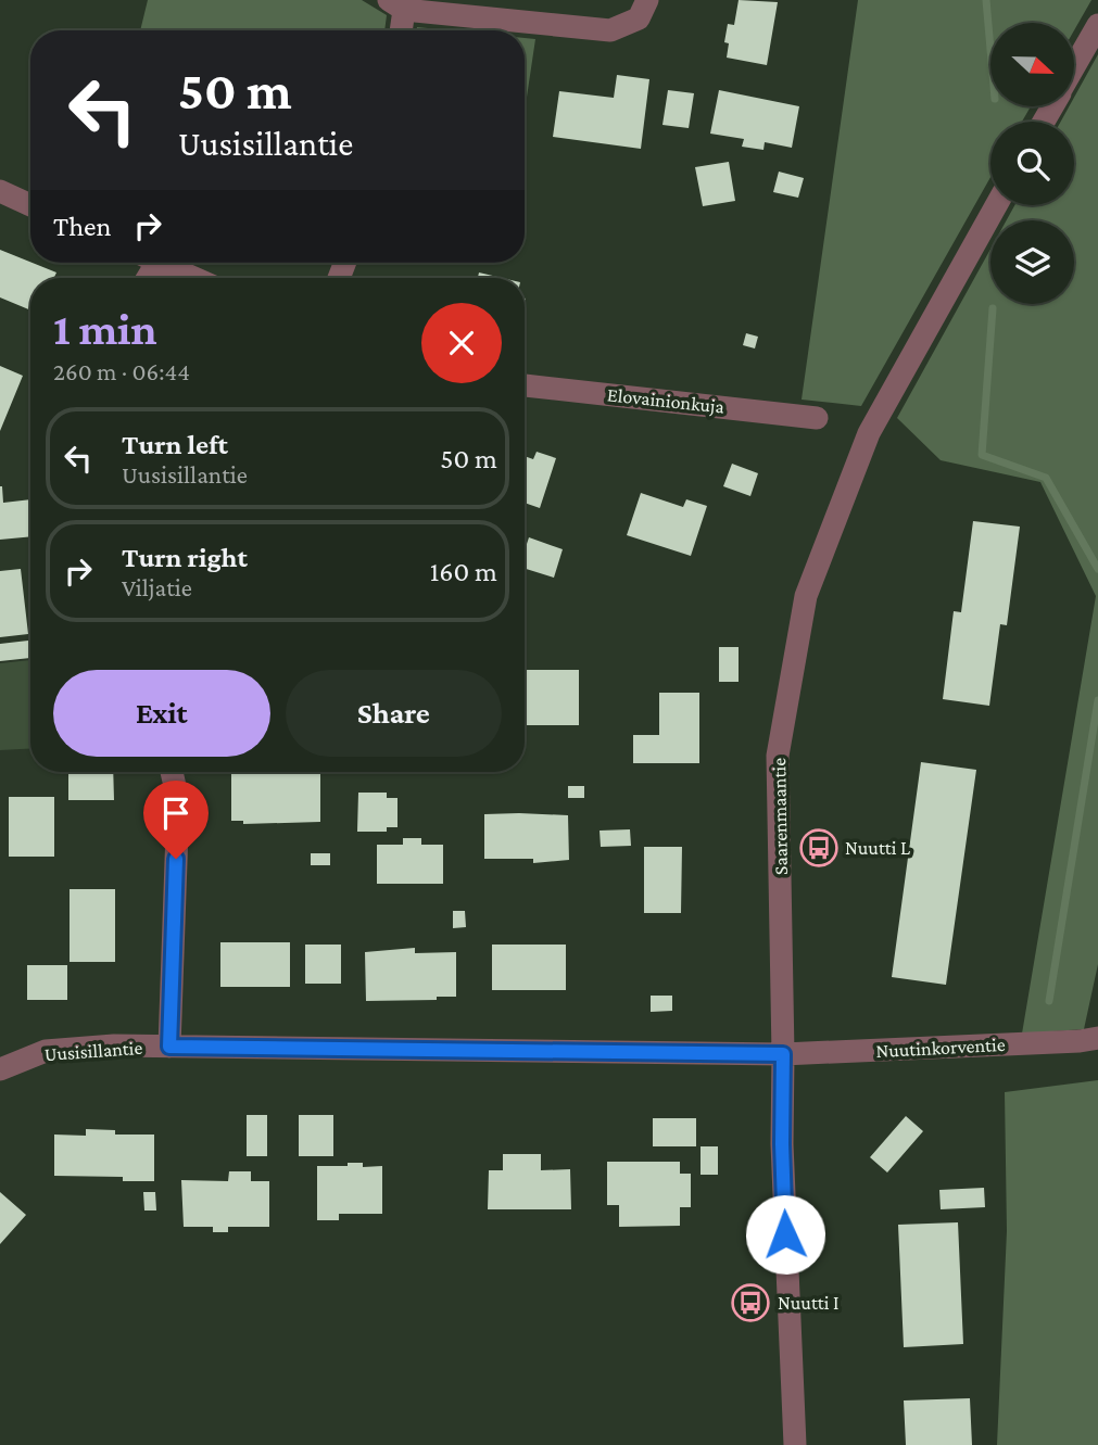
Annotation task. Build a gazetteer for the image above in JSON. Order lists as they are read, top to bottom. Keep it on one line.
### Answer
{"streets":{"street":["Elovainionkuja","Saarenmaantie","Nuutinkorventie","Uusisillantie"]},"crossings":[["Saarenmaantie","Nuutinkorventie"],["Saarenmaantie","Uusisillantie"],["Nuutinkorventie","Uusisillantie"]],"places":{"bus stop":["Nuutti L","Nuutti I"]},"north":"right","page":{"turn":["50 m","Uusisillantie"],"then":"Then","heading":["1 min","260 m · 06:44"],"list":[{"name":"Turn left","note":"Uusisillantie","value":"50 m"},{"name":"Turn right","note":"Viljatie","value":"160 m"}],"buttons":["Exit","Share"]}}
